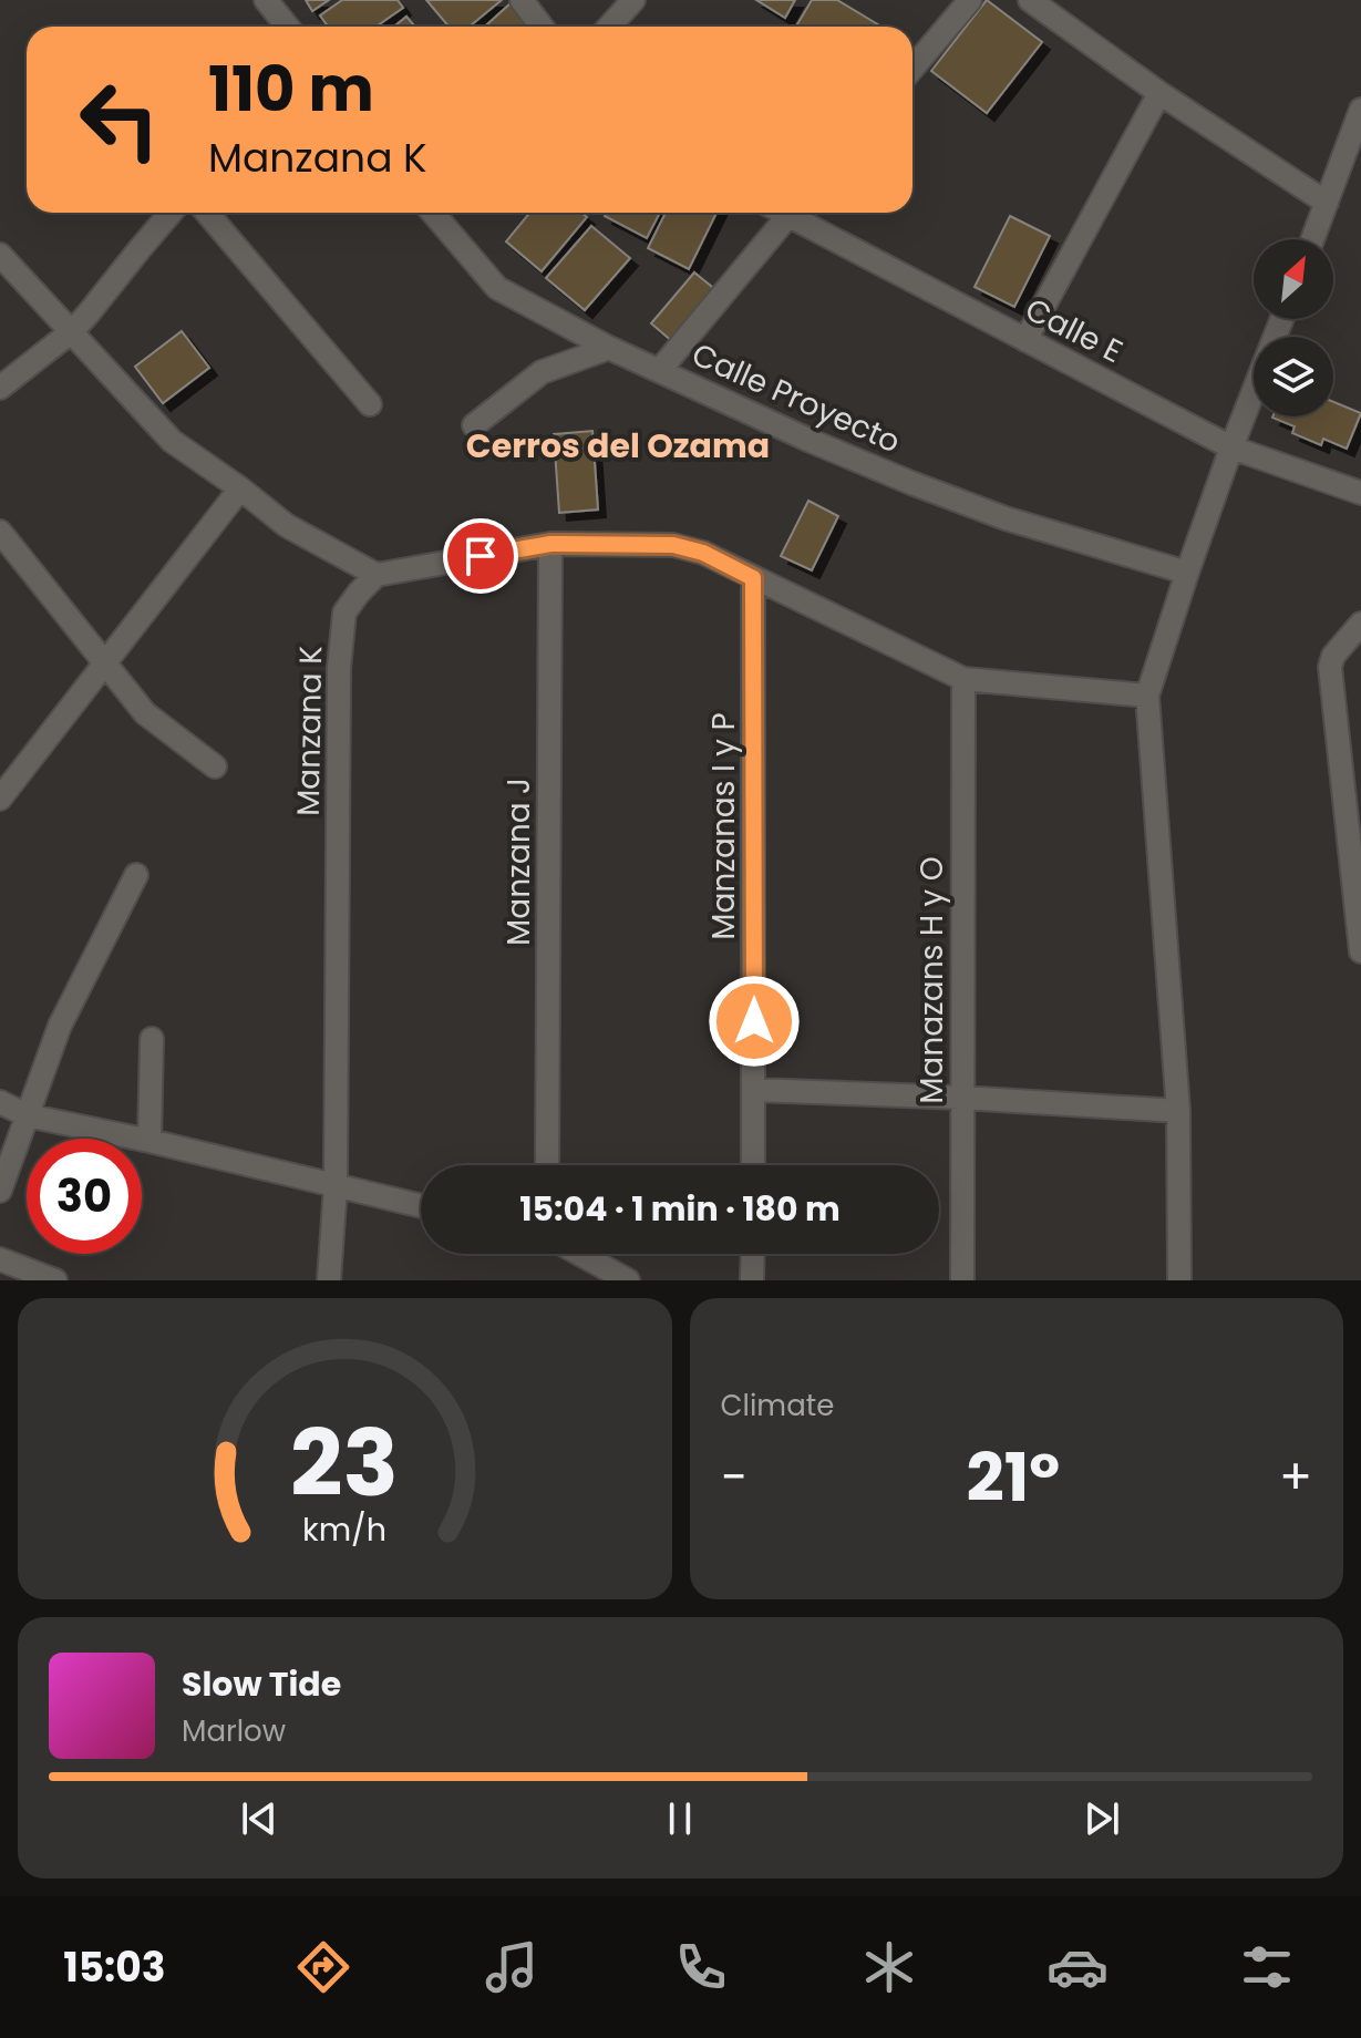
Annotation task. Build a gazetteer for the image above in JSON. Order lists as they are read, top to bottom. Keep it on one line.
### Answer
{"streets":{"street":["Calle E","Calle Proyecto","Manzana K","Manzanas I y P","Manzana J","Manazans H y O"]},"districts":["Cerros del Ozama"],"north":"top right","page":{"turn":["110 m","Manzana K"],"limit":"30","trip":"15:04 · 1 min · 180 m","tile":"Climate","heat":["−","21°","+"],"song":["Slow Tide","Marlow"],"tabs":"15:03","gauge":["23","km/h"]}}
